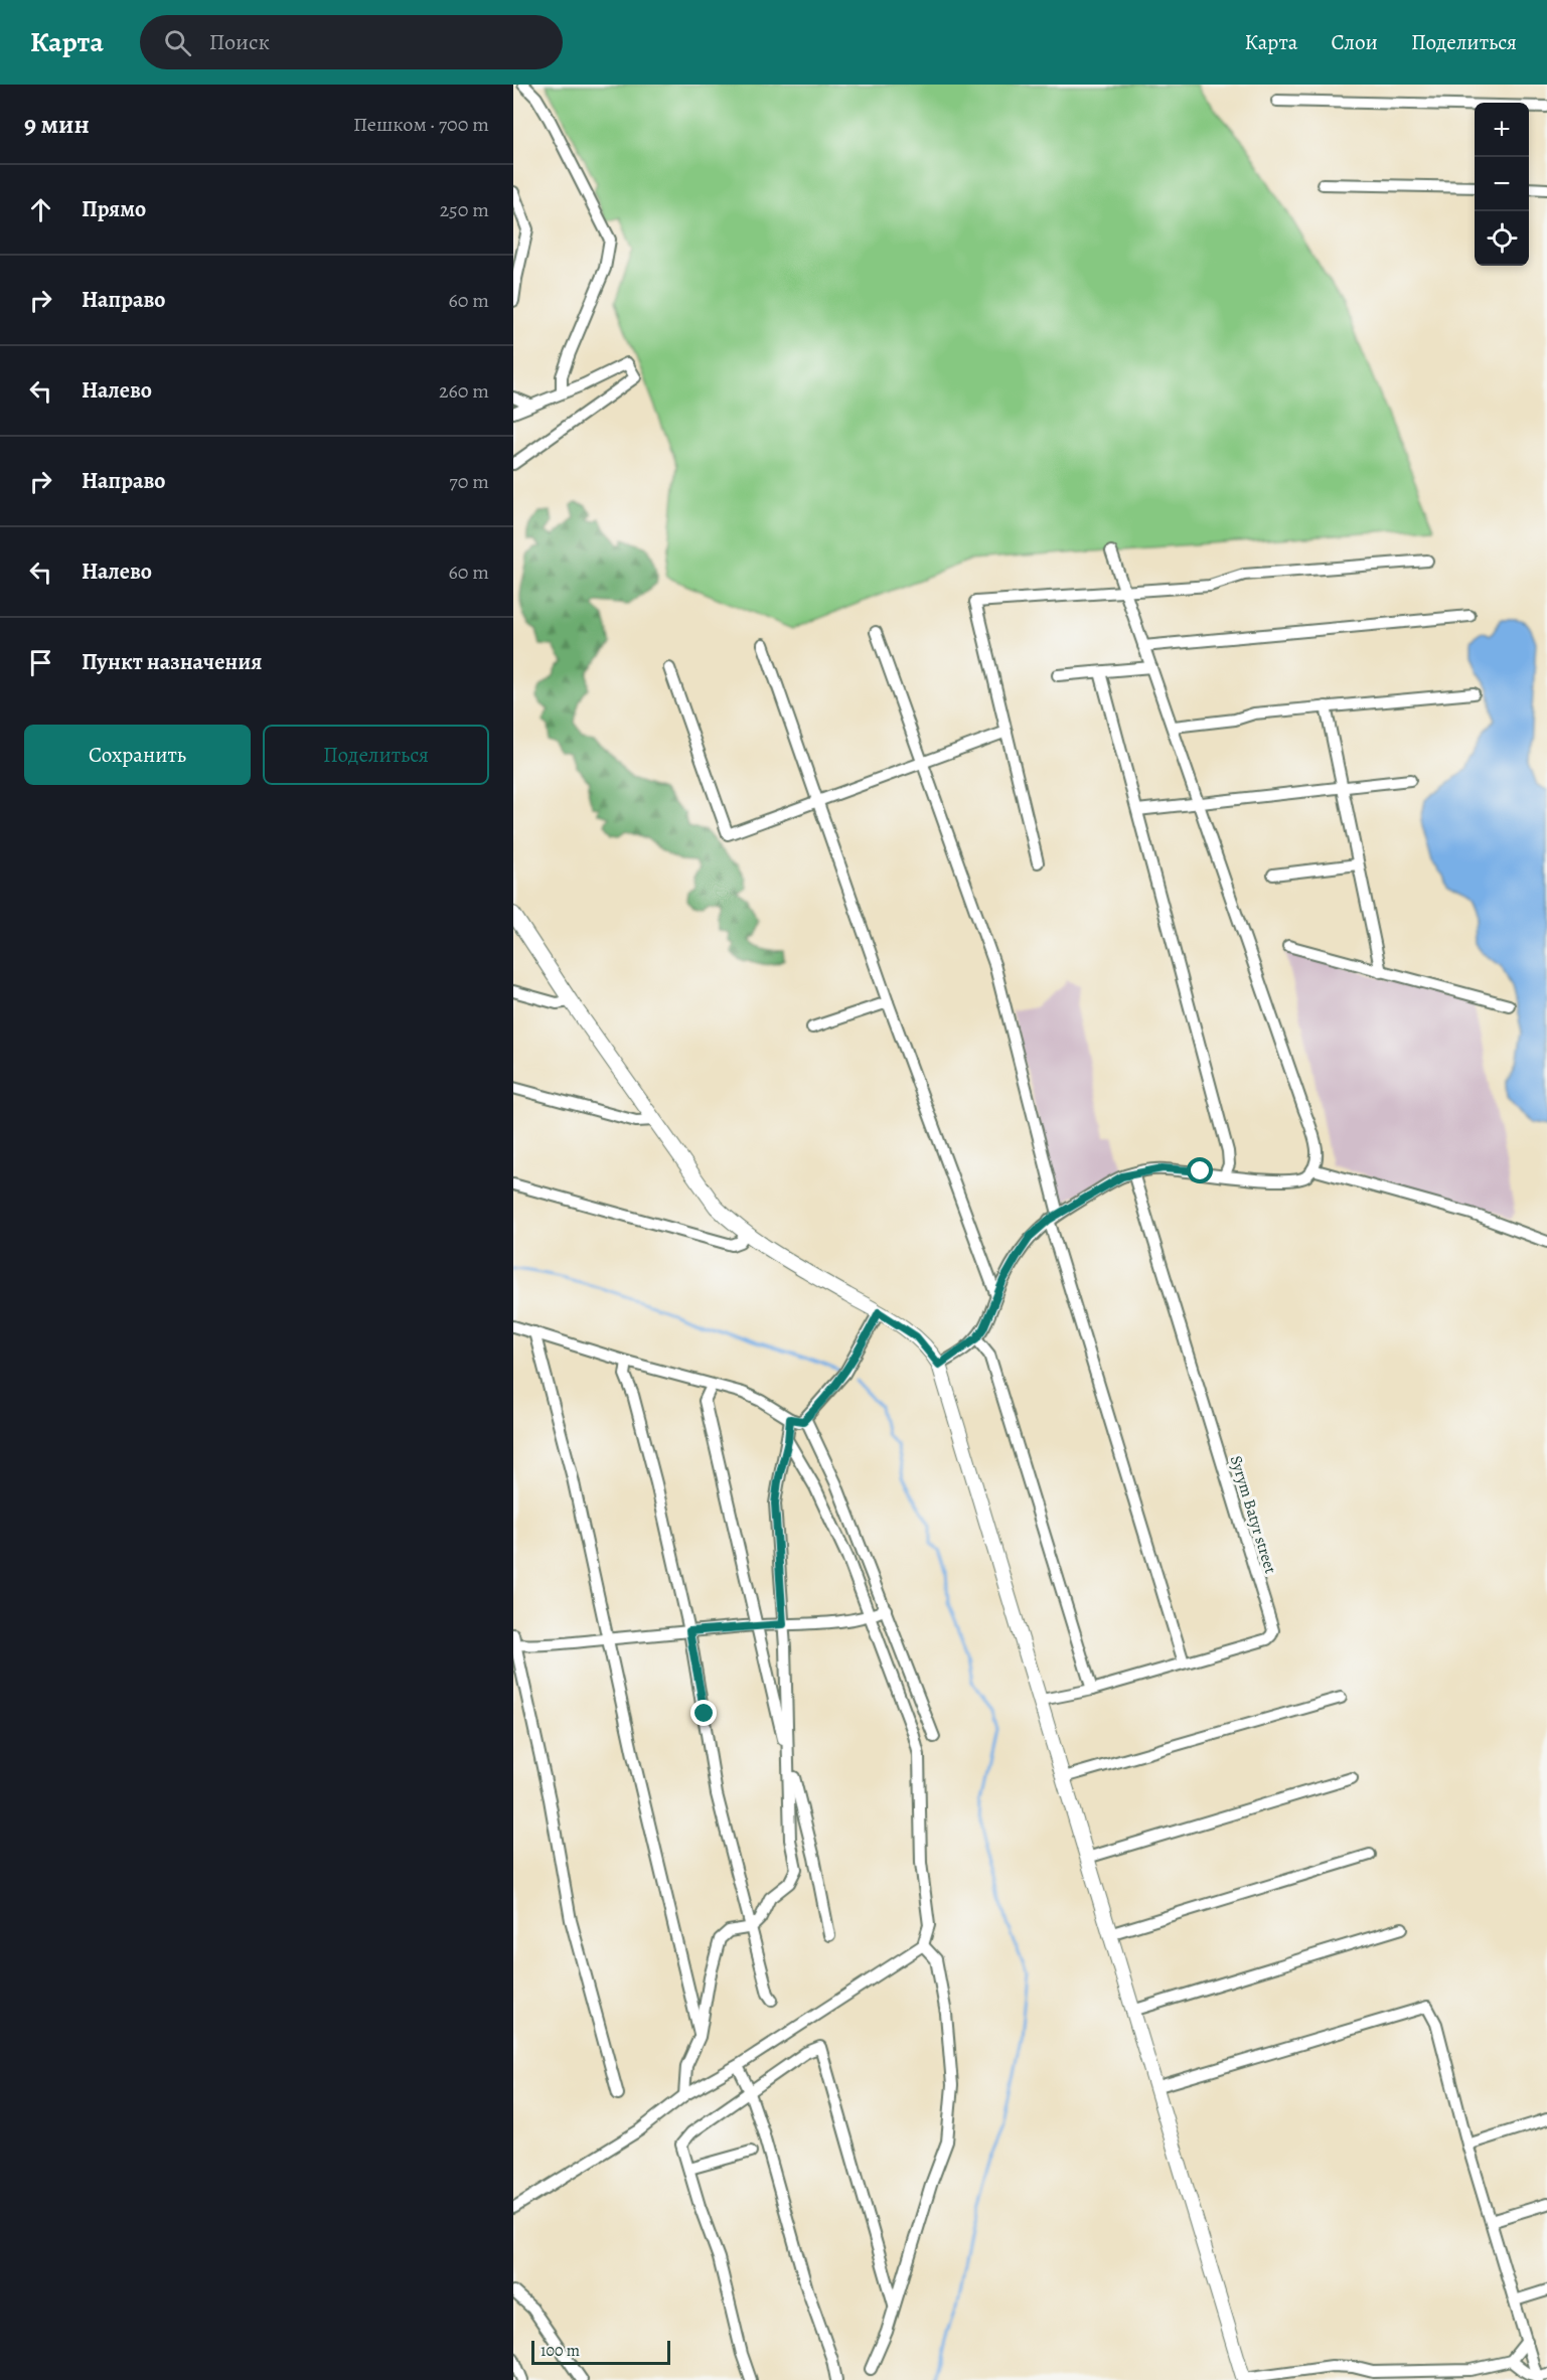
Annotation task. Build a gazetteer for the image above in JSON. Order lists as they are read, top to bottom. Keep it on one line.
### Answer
{"streets":{"street":["Syrym Batyr street"]},"scale_bar":"100 m","page":{"header":"Карта","search":"Поиск","nav":["Карта","Слои","Поделиться"],"heading":["9 мин","Пешком · 700 m"],"map_buttons":["+","−"],"list":[["Прямо","250 m"],["Направо","60 m"],["Налево","260 m"],["Направо","70 m"],["Налево","60 m"],"Пункт назначения"],"buttons":["Сохранить","Поделиться"],"scale":"100 m"}}
